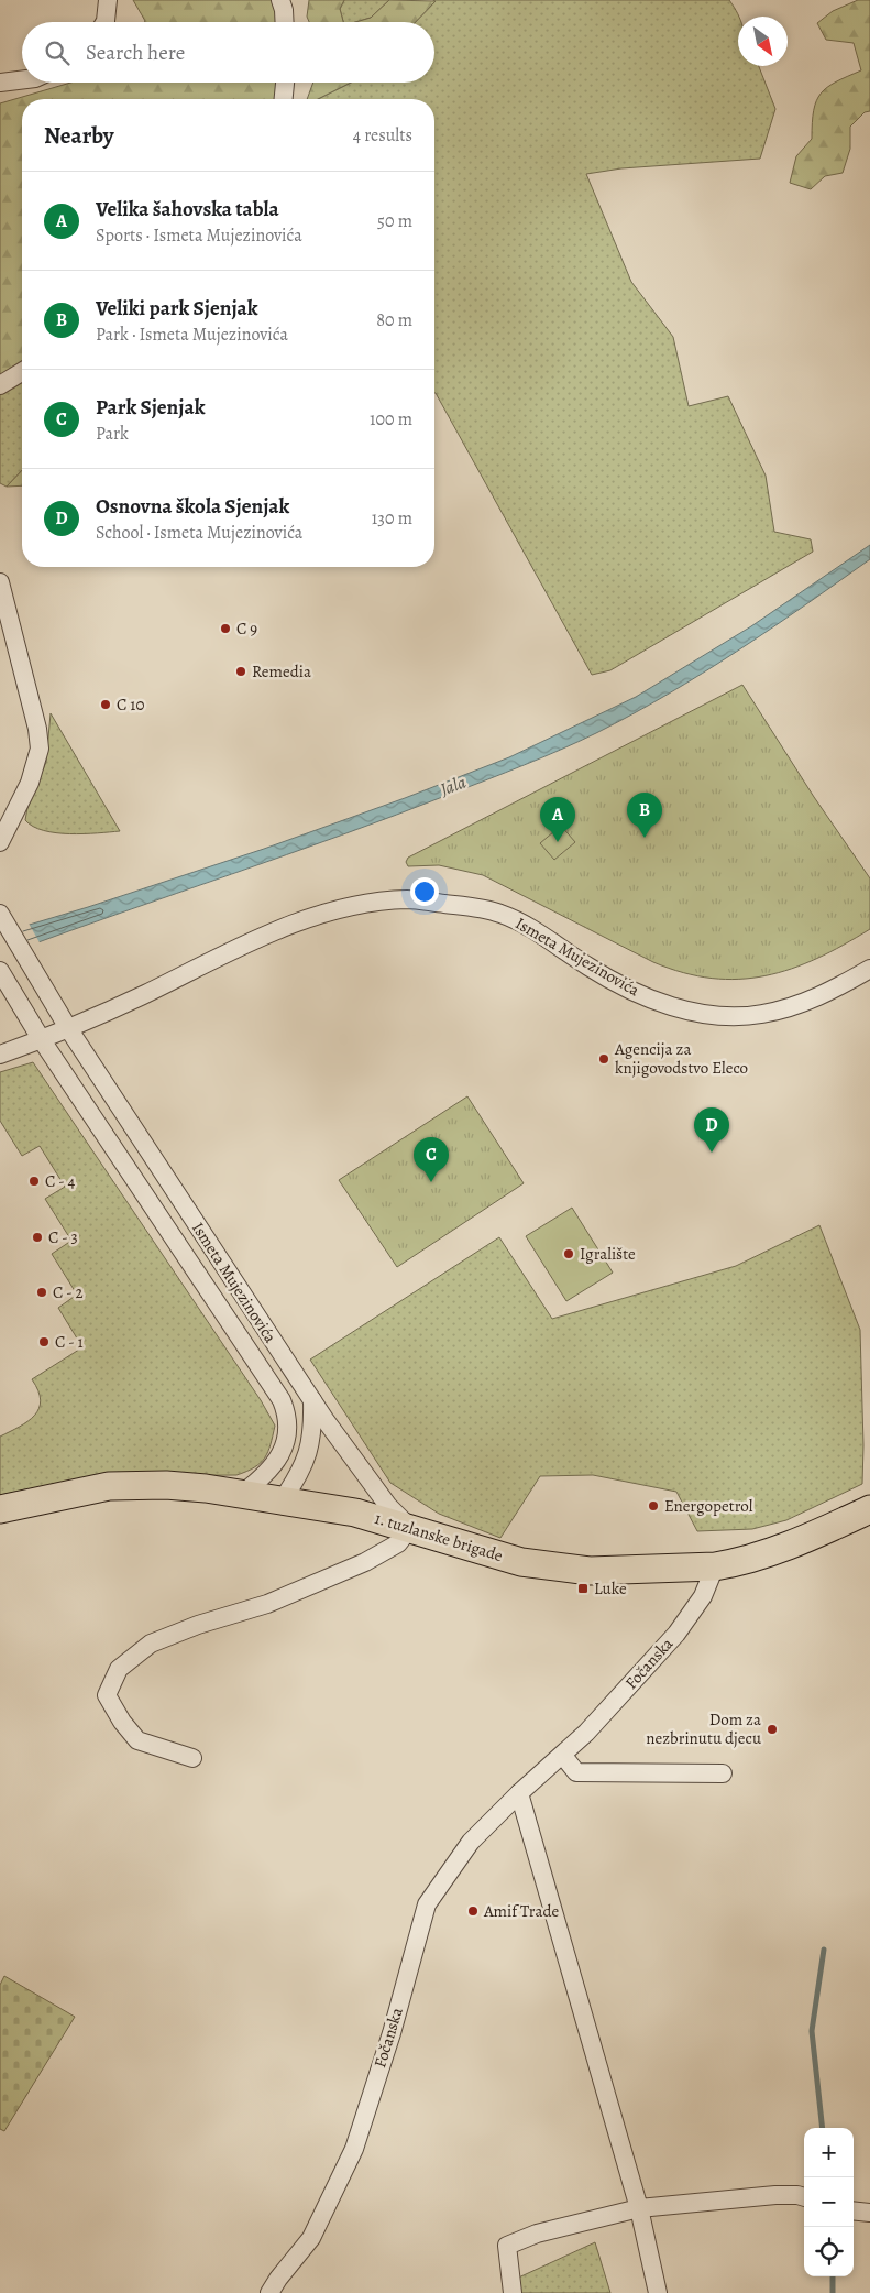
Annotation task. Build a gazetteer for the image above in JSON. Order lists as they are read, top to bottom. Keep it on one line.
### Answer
{"streets":{"main road":["1. tuzlanske brigade"],"street":["Ismeta Mujezinovića","Fočanska"]},"crossings":[["Ismeta Mujezinovića","1. tuzlanske brigade"],["1. tuzlanske brigade","Fočanska"]],"water":["Jala"],"places":{"other":["C 9","Remedia","C 10","Agencija za knjigovodstvo Eleco","C - 4","C - 3","Igralište","C - 2","C - 1","Energopetrol","Dom za nezbrinutu djecu","Amif Trade"],"transit":["Luke"]},"north":"bottom right","page":{"search":"Search here","heading":["Nearby","4 results"],"list":[{"mark":"A","name":"Velika šahovska tabla","note":"Sports · Ismeta Mujezinovića","value":"50 m"},{"mark":"B","name":"Veliki park Sjenjak","note":"Park · Ismeta Mujezinovića","value":"80 m"},{"mark":"C","name":"Park Sjenjak","note":"Park","value":"100 m"},{"mark":"D","name":"Osnovna škola Sjenjak","note":"School · Ismeta Mujezinovića","value":"130 m"}],"pins":["B","A","D","C"],"map_buttons":["+","−"]}}
